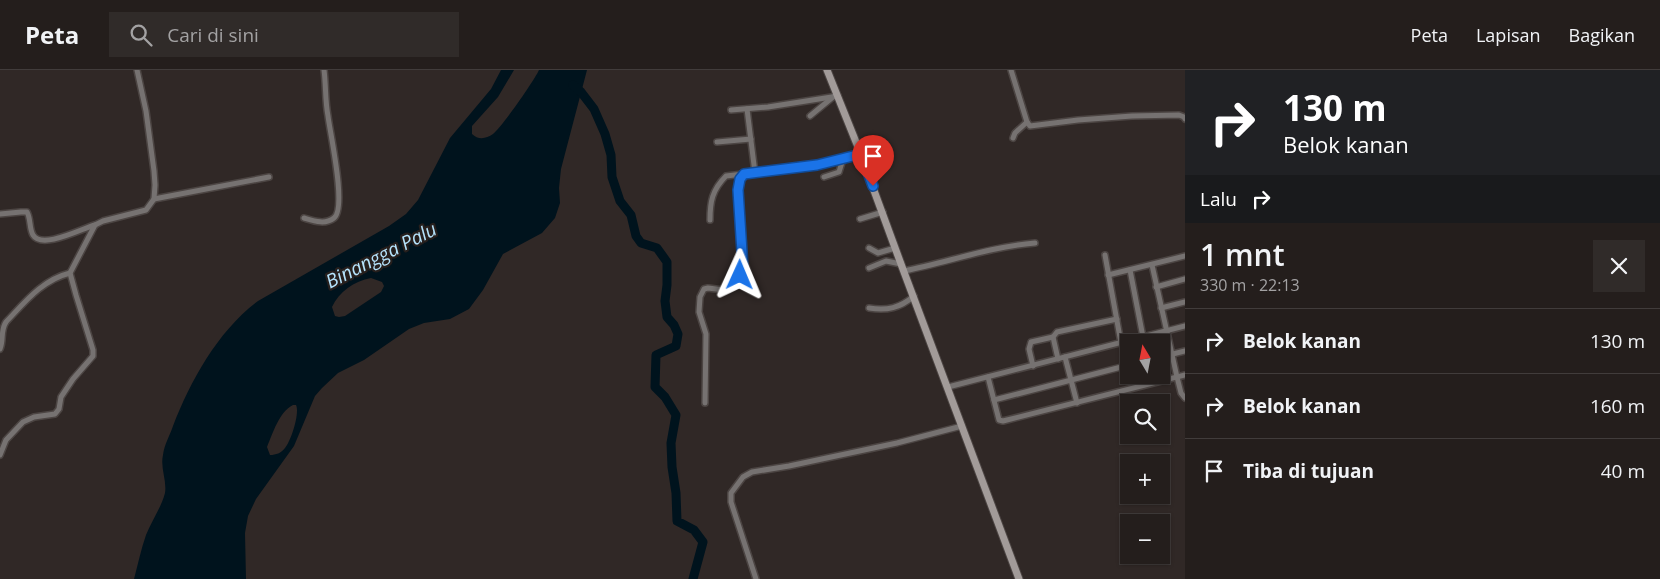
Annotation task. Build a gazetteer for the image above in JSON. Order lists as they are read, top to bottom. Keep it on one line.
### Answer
{"water":["Binangga Palu"],"north":"top","page":{"header":"Peta","search":"Cari di sini","nav":["Peta","Lapisan","Bagikan"],"turn":["130 m","Belok kanan"],"then":"Lalu","heading":["1 mnt","330 m · 22:13"],"list":[{"name":"Belok kanan","value":"130 m"},{"name":"Belok kanan","value":"160 m"},{"name":"Tiba di tujuan","value":"40 m"}],"map_buttons":["+","−"]}}
